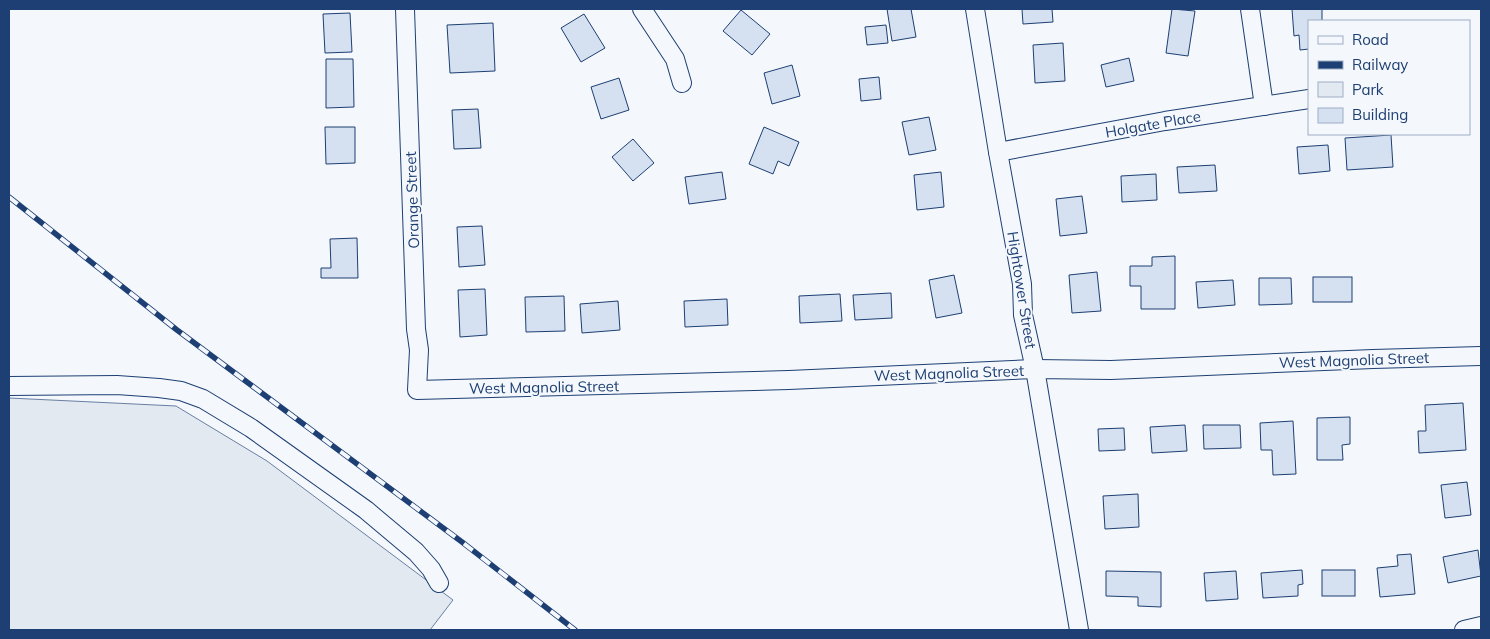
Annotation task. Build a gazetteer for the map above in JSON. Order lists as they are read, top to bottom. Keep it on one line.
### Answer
{"streets":{"street":["Holgate Place","Orange Street","Hightower Street","West Magnolia Street"]},"crossings":[["Holgate Place","Hightower Street"],["Orange Street","West Magnolia Street"],["Hightower Street","West Magnolia Street"]],"legend":["Road","Railway","Park","Building"]}
